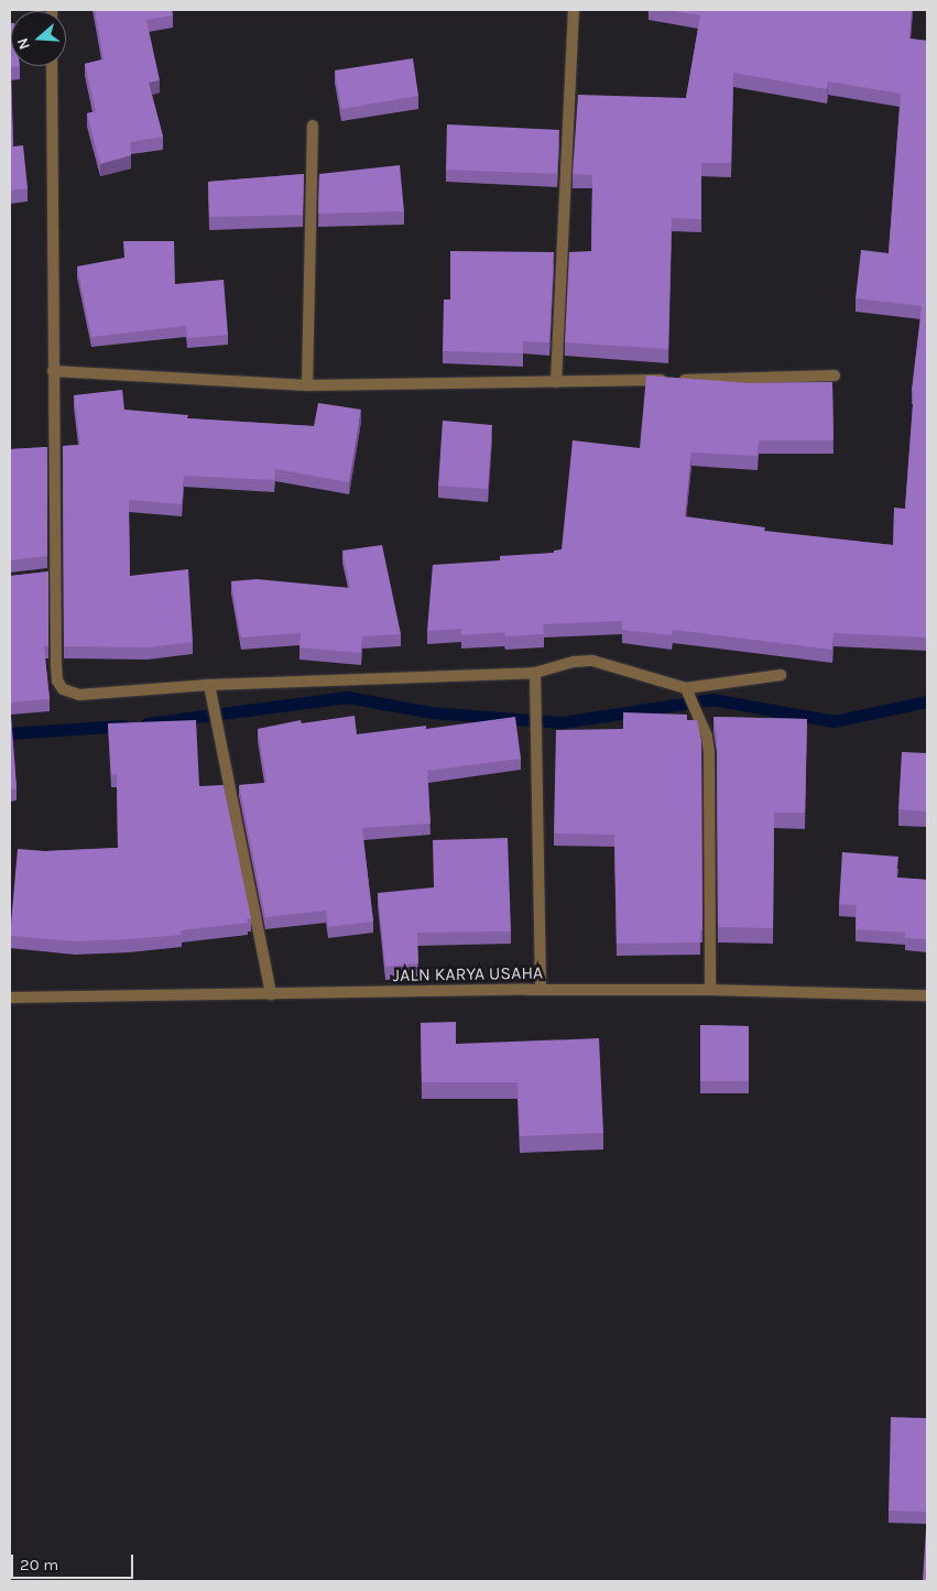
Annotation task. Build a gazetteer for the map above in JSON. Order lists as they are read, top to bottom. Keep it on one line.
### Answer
{"streets":{"street":["JALN KARYA USAHA"]},"scale_bar":"20 m","north":"left"}
